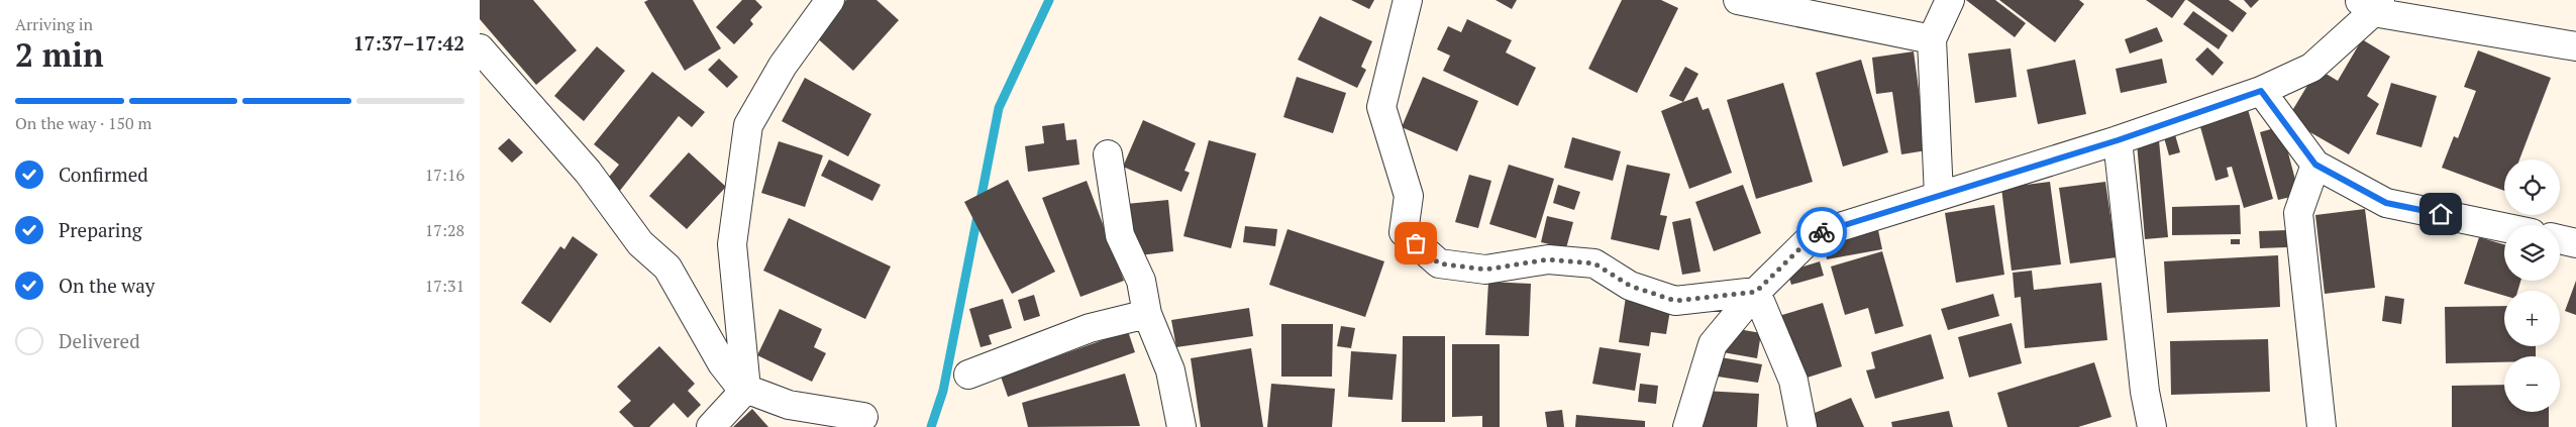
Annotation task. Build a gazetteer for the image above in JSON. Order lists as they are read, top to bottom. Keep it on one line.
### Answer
{"page":{"heading":["2 min","Arriving in","17:37–17:42"],"bar":"On the way · 150 m","list":[["Confirmed","17:16"],["Preparing","17:28"],["On the way","17:31"],"Delivered"],"map_buttons":["+","−"]}}
